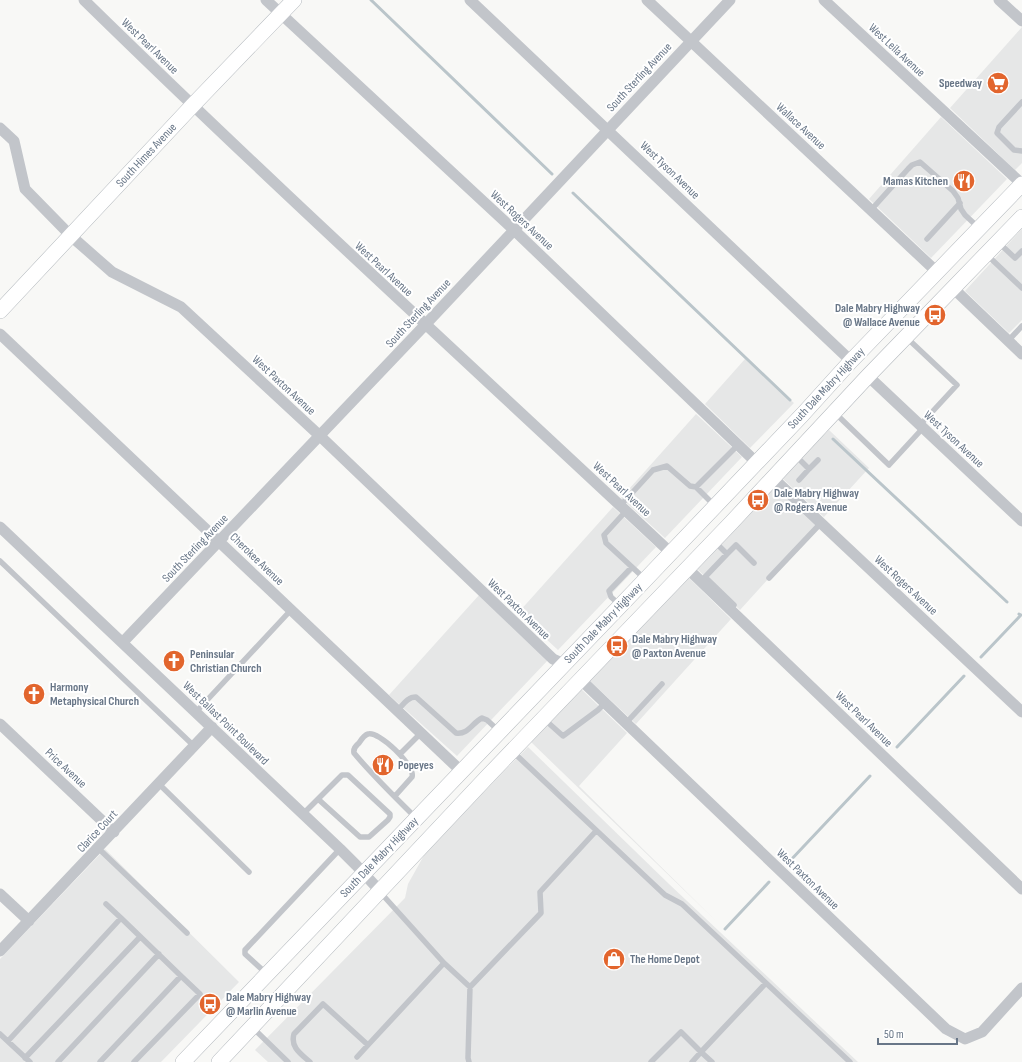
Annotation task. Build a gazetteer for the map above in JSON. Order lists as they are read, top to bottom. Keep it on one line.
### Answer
{"streets":{"main road":["South Himes Avenue","South Dale Mabry Highway"],"street":["West Pearl Avenue","West Leila Avenue","South Sterling Avenue","Wallace Avenue","West Tyson Avenue","West Rogers Avenue","West Paxton Avenue","Cherokee Avenue","West Ballast Point Boulevard","Price Avenue","Clarice Court"]},"crossings":[["West Pearl Avenue","South Sterling Avenue"],["West Pearl Avenue","South Himes Avenue"],["West Pearl Avenue","South Dale Mabry Highway"],["West Leila Avenue","South Dale Mabry Highway"],["South Sterling Avenue","Wallace Avenue"],["South Sterling Avenue","West Tyson Avenue"],["South Sterling Avenue","West Rogers Avenue"],["South Sterling Avenue","West Paxton Avenue"],["South Sterling Avenue","Cherokee Avenue"],["South Sterling Avenue","West Ballast Point Boulevard"],["Wallace Avenue","South Dale Mabry Highway"],["South Himes Avenue","West Rogers Avenue"],["South Himes Avenue","West Paxton Avenue"],["West Tyson Avenue","South Dale Mabry Highway"],["West Rogers Avenue","South Dale Mabry Highway"],["West Paxton Avenue","South Dale Mabry Highway"],["South Dale Mabry Highway","Cherokee Avenue"],["South Dale Mabry Highway","West Ballast Point Boulevard"],["West Ballast Point Boulevard","Clarice Court"],["Price Avenue","Clarice Court"]],"places":{"supermarket":["Speedway"],"restaurant":["Mamas Kitchen","Popeyes"],"bus stop":["Dale Mabry Highway @ Wallace Avenue","Dale Mabry Highway @ Rogers Avenue","Dale Mabry Highway @ Paxton Avenue","Dale Mabry Highway @ Marlin Avenue"],"church":["Peninsular Christian Church","Harmony Metaphysical Church"],"shop":["The Home Depot"]},"scale_bar":"50 m"}
